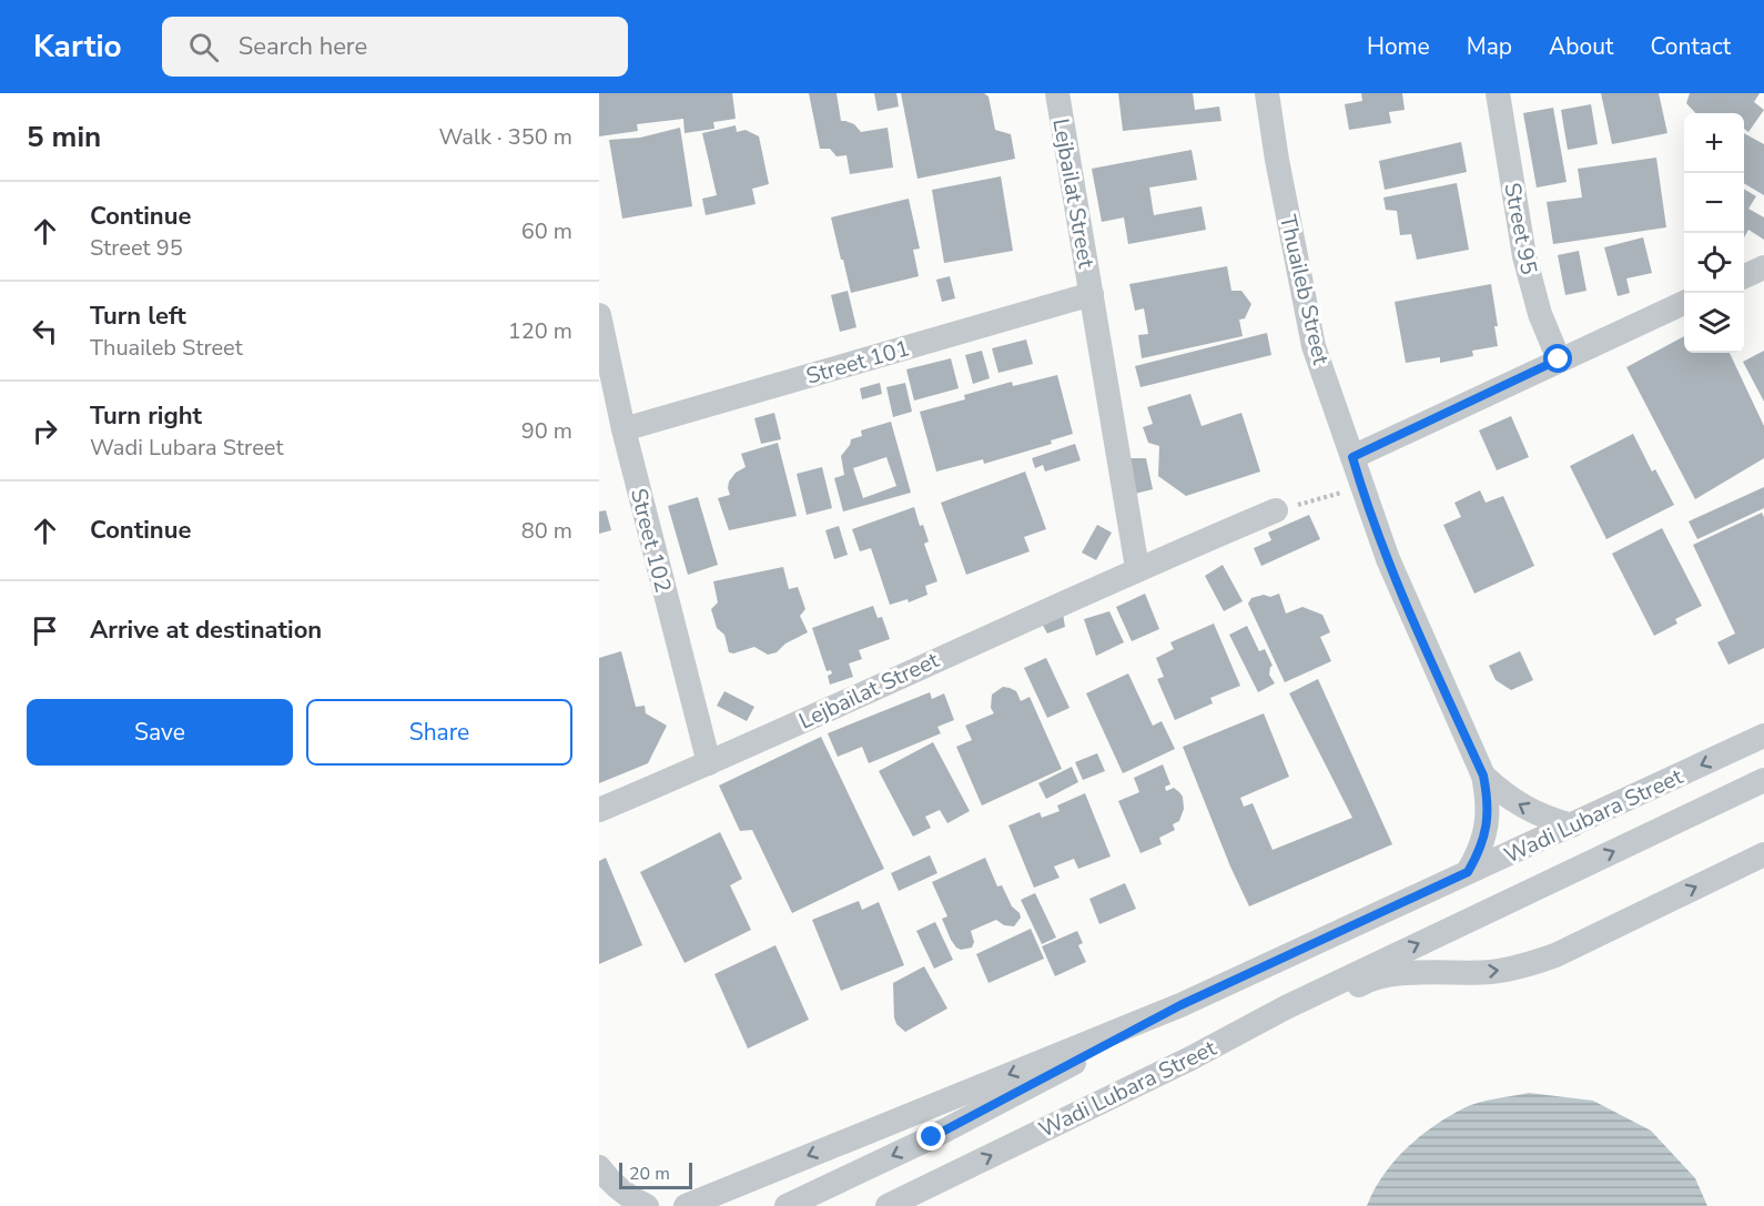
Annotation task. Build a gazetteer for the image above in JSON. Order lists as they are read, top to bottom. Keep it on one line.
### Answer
{"streets":{"street":["Lejbailat Street","Street 95","Thuaileb Street","Street 101","Street 102","Wadi Lubara Street"]},"crossings":[["Lejbailat Street","Street 101"],["Lejbailat Street","Street 102"],["Thuaileb Street","Wadi Lubara Street"],["Street 101","Street 102"]],"scale_bar":"20 m","page":{"header":"Kartio","search":"Search here","nav":["Home","Map","About","Contact"],"heading":["5 min","Walk · 350 m"],"map_buttons":["+","−"],"list":[["Continue","Street 95","60 m"],["Turn left","Thuaileb Street","120 m"],["Turn right","Wadi Lubara Street","90 m"],["Continue","80 m"],"Arrive at destination"],"buttons":["Save","Share"],"scale":"20 m"}}
